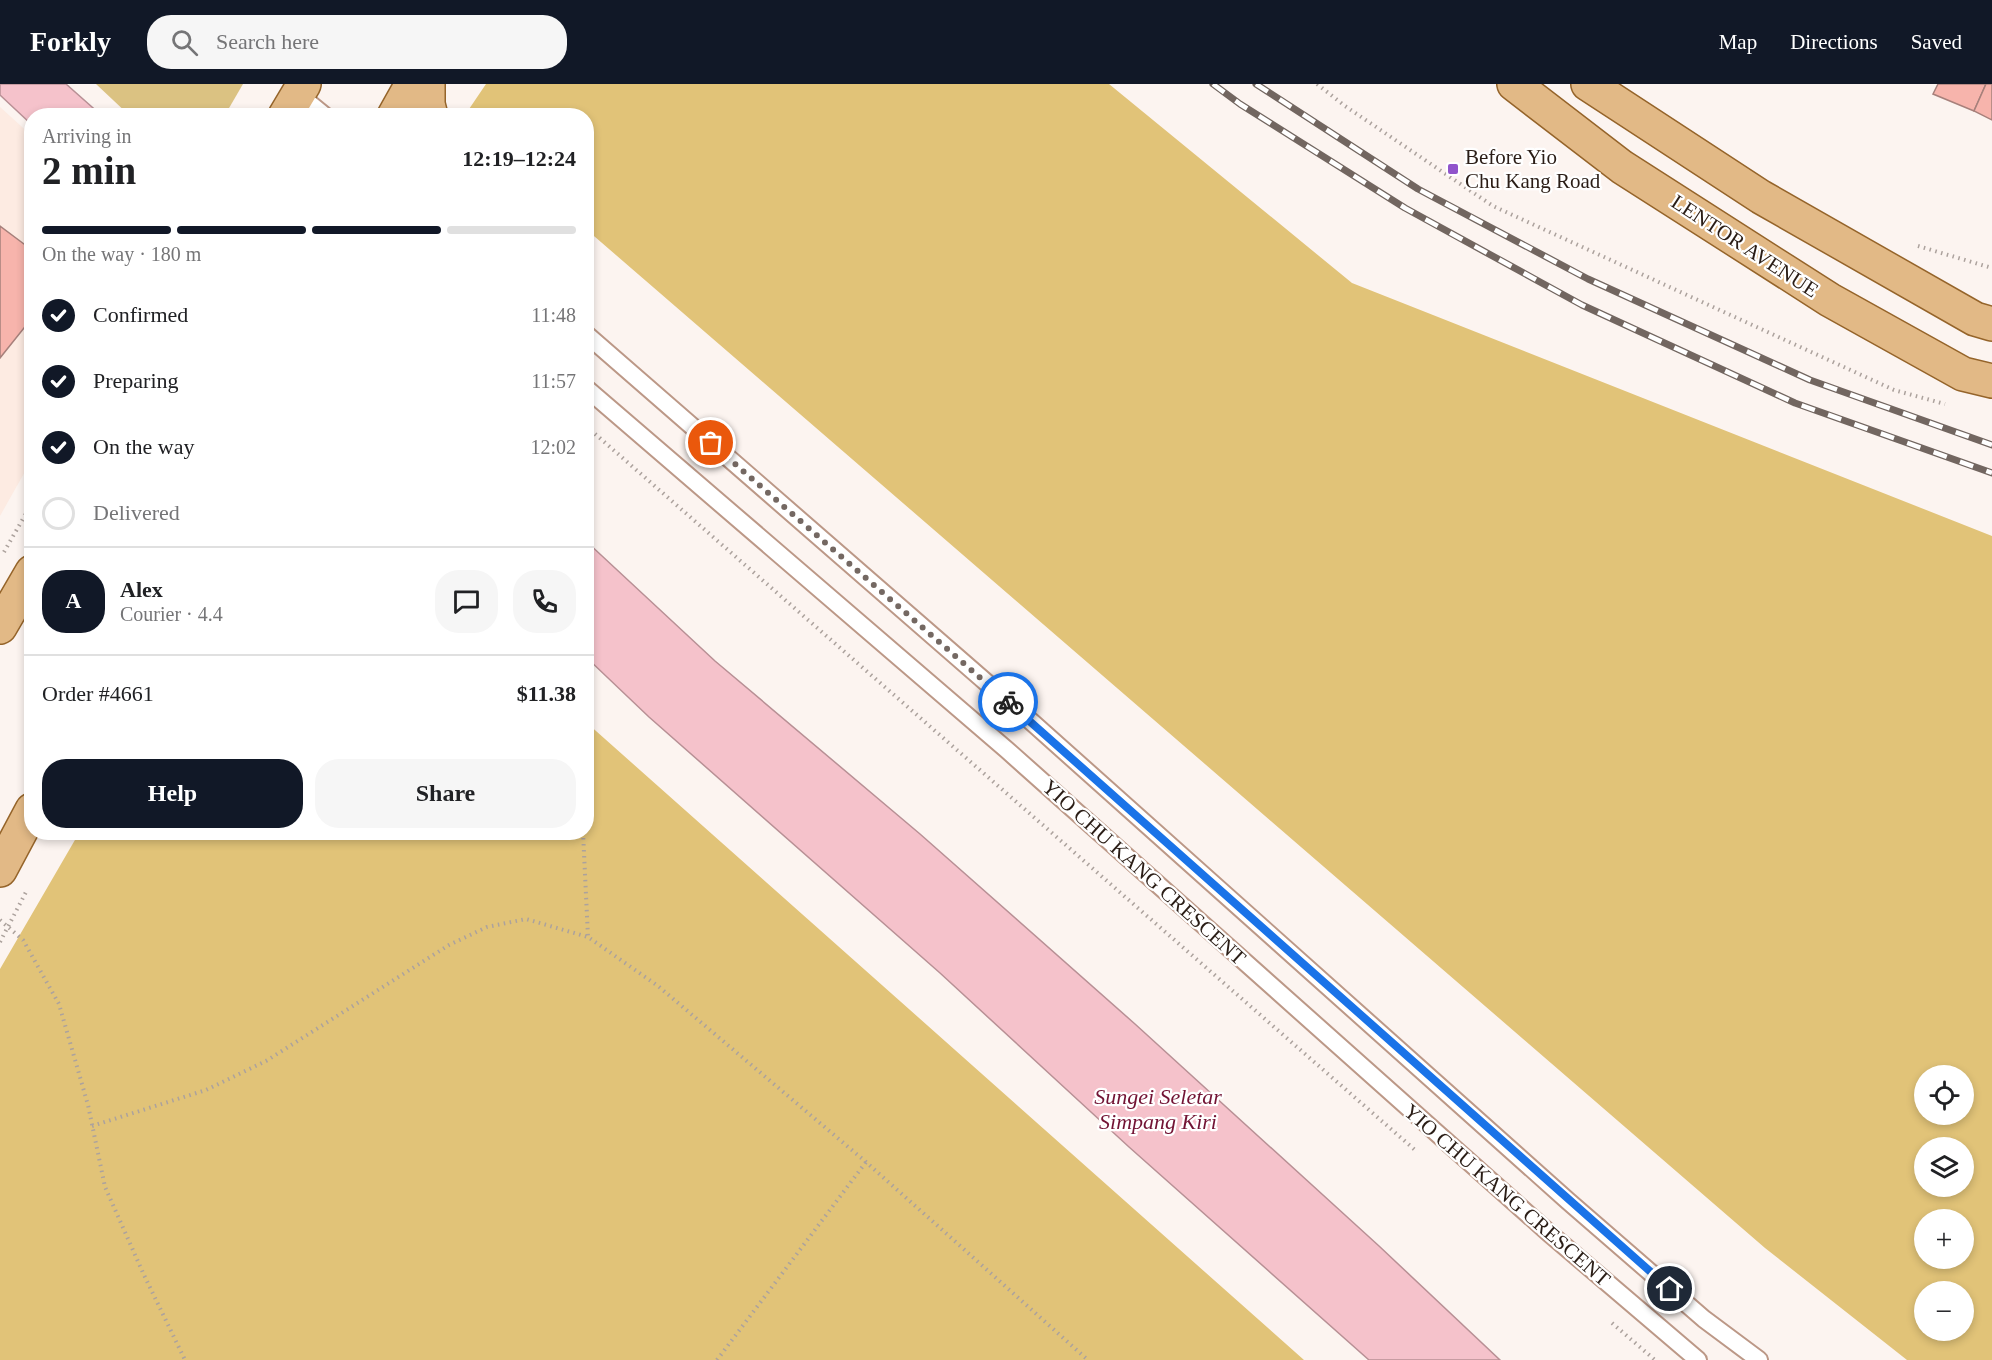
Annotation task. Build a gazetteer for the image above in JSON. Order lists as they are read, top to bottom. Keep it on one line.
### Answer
{"streets":{"main road":["LENTOR AVENUE"],"lane":["YIO CHU KANG CRESCENT"]},"water":["Sungei Seletar Simpang Kiri"],"places":{"transit":["Before Yio Chu Kang Road"]},"page":{"header":"Forkly","search":"Search here","nav":["Map","Directions","Saved"],"heading":["2 min","Arriving in","12:19–12:24"],"panel":["Alex","Courier · 4.4","Order #4661","$11.38"],"bar":"On the way · 180 m","list":[["Confirmed","11:48"],["Preparing","11:57"],["On the way","12:02"],"Delivered"],"round":"A","buttons":["Help","Share"],"map_buttons":["+","−"]}}
